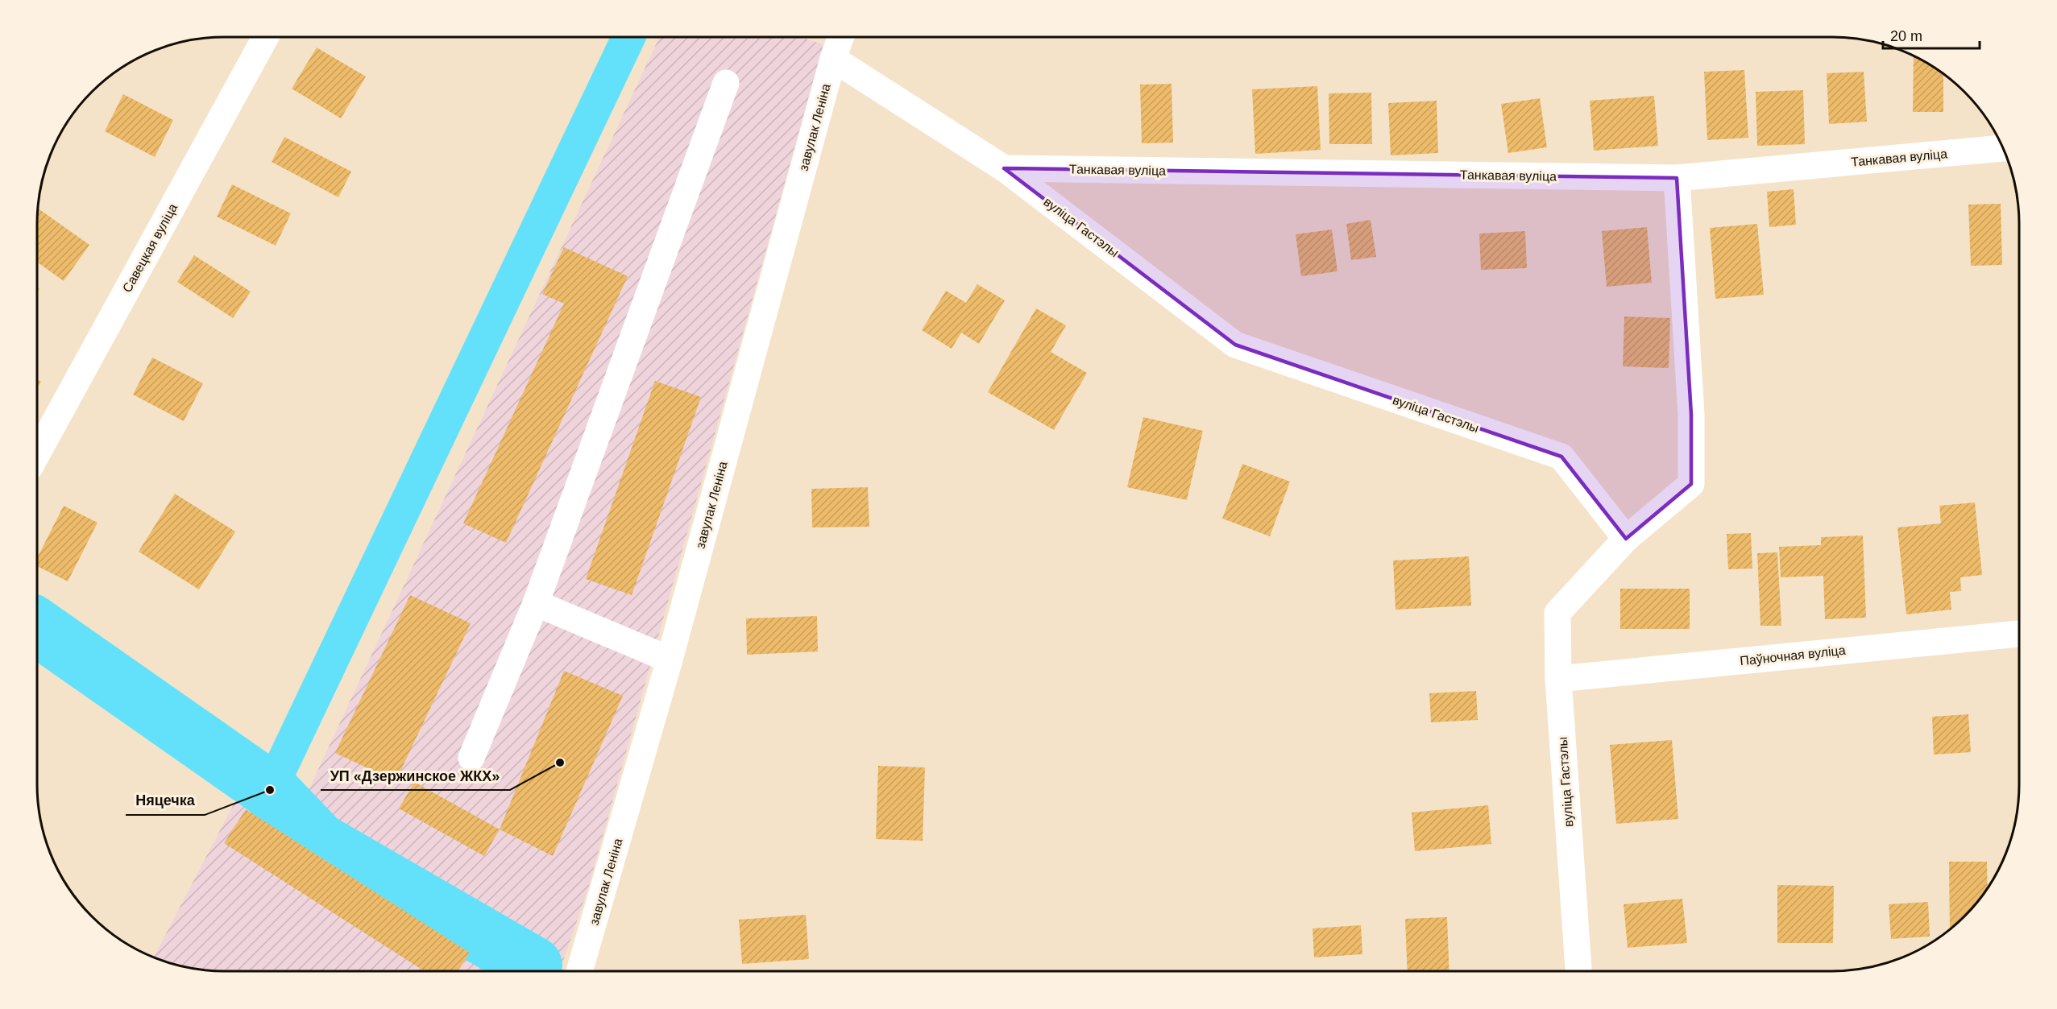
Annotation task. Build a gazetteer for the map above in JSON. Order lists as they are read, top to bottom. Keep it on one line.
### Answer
{"streets":{"street":["завулак Леніна","Танкавая вуліца","вуліца Гастэлы","Савецкая вуліца","Паўночная вуліца"]},"crossings":[["завулак Леніна","вуліца Гастэлы"],["Танкавая вуліца","вуліца Гастэлы"],["вуліца Гастэлы","Паўночная вуліца"]],"places":["УП «Дзержинское ЖКХ»","Няцечка"],"scale_bar":"20 m"}
